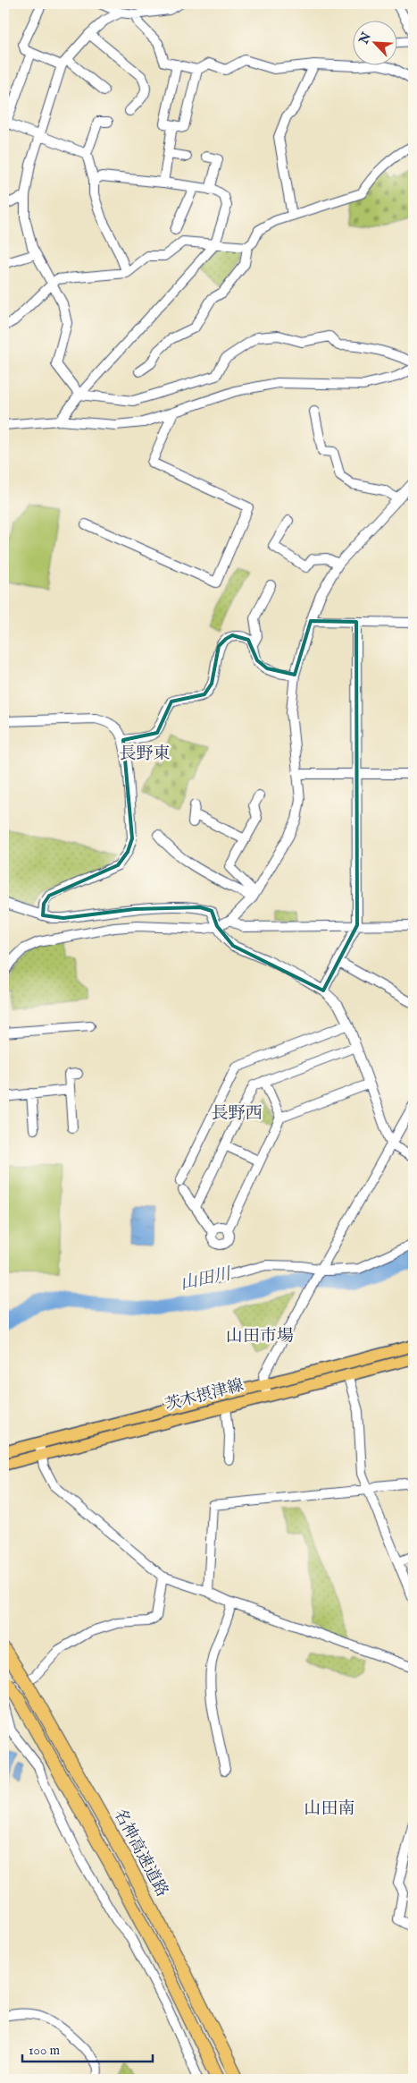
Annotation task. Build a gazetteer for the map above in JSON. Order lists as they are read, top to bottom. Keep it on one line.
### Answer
{"streets":{"highway":["名神高速道路"],"main road":["茨木摂津線"]},"districts":["長野東","長野西","山田市場","山田南"],"water":["山田川"],"scale_bar":"100 m","north":"top left"}
